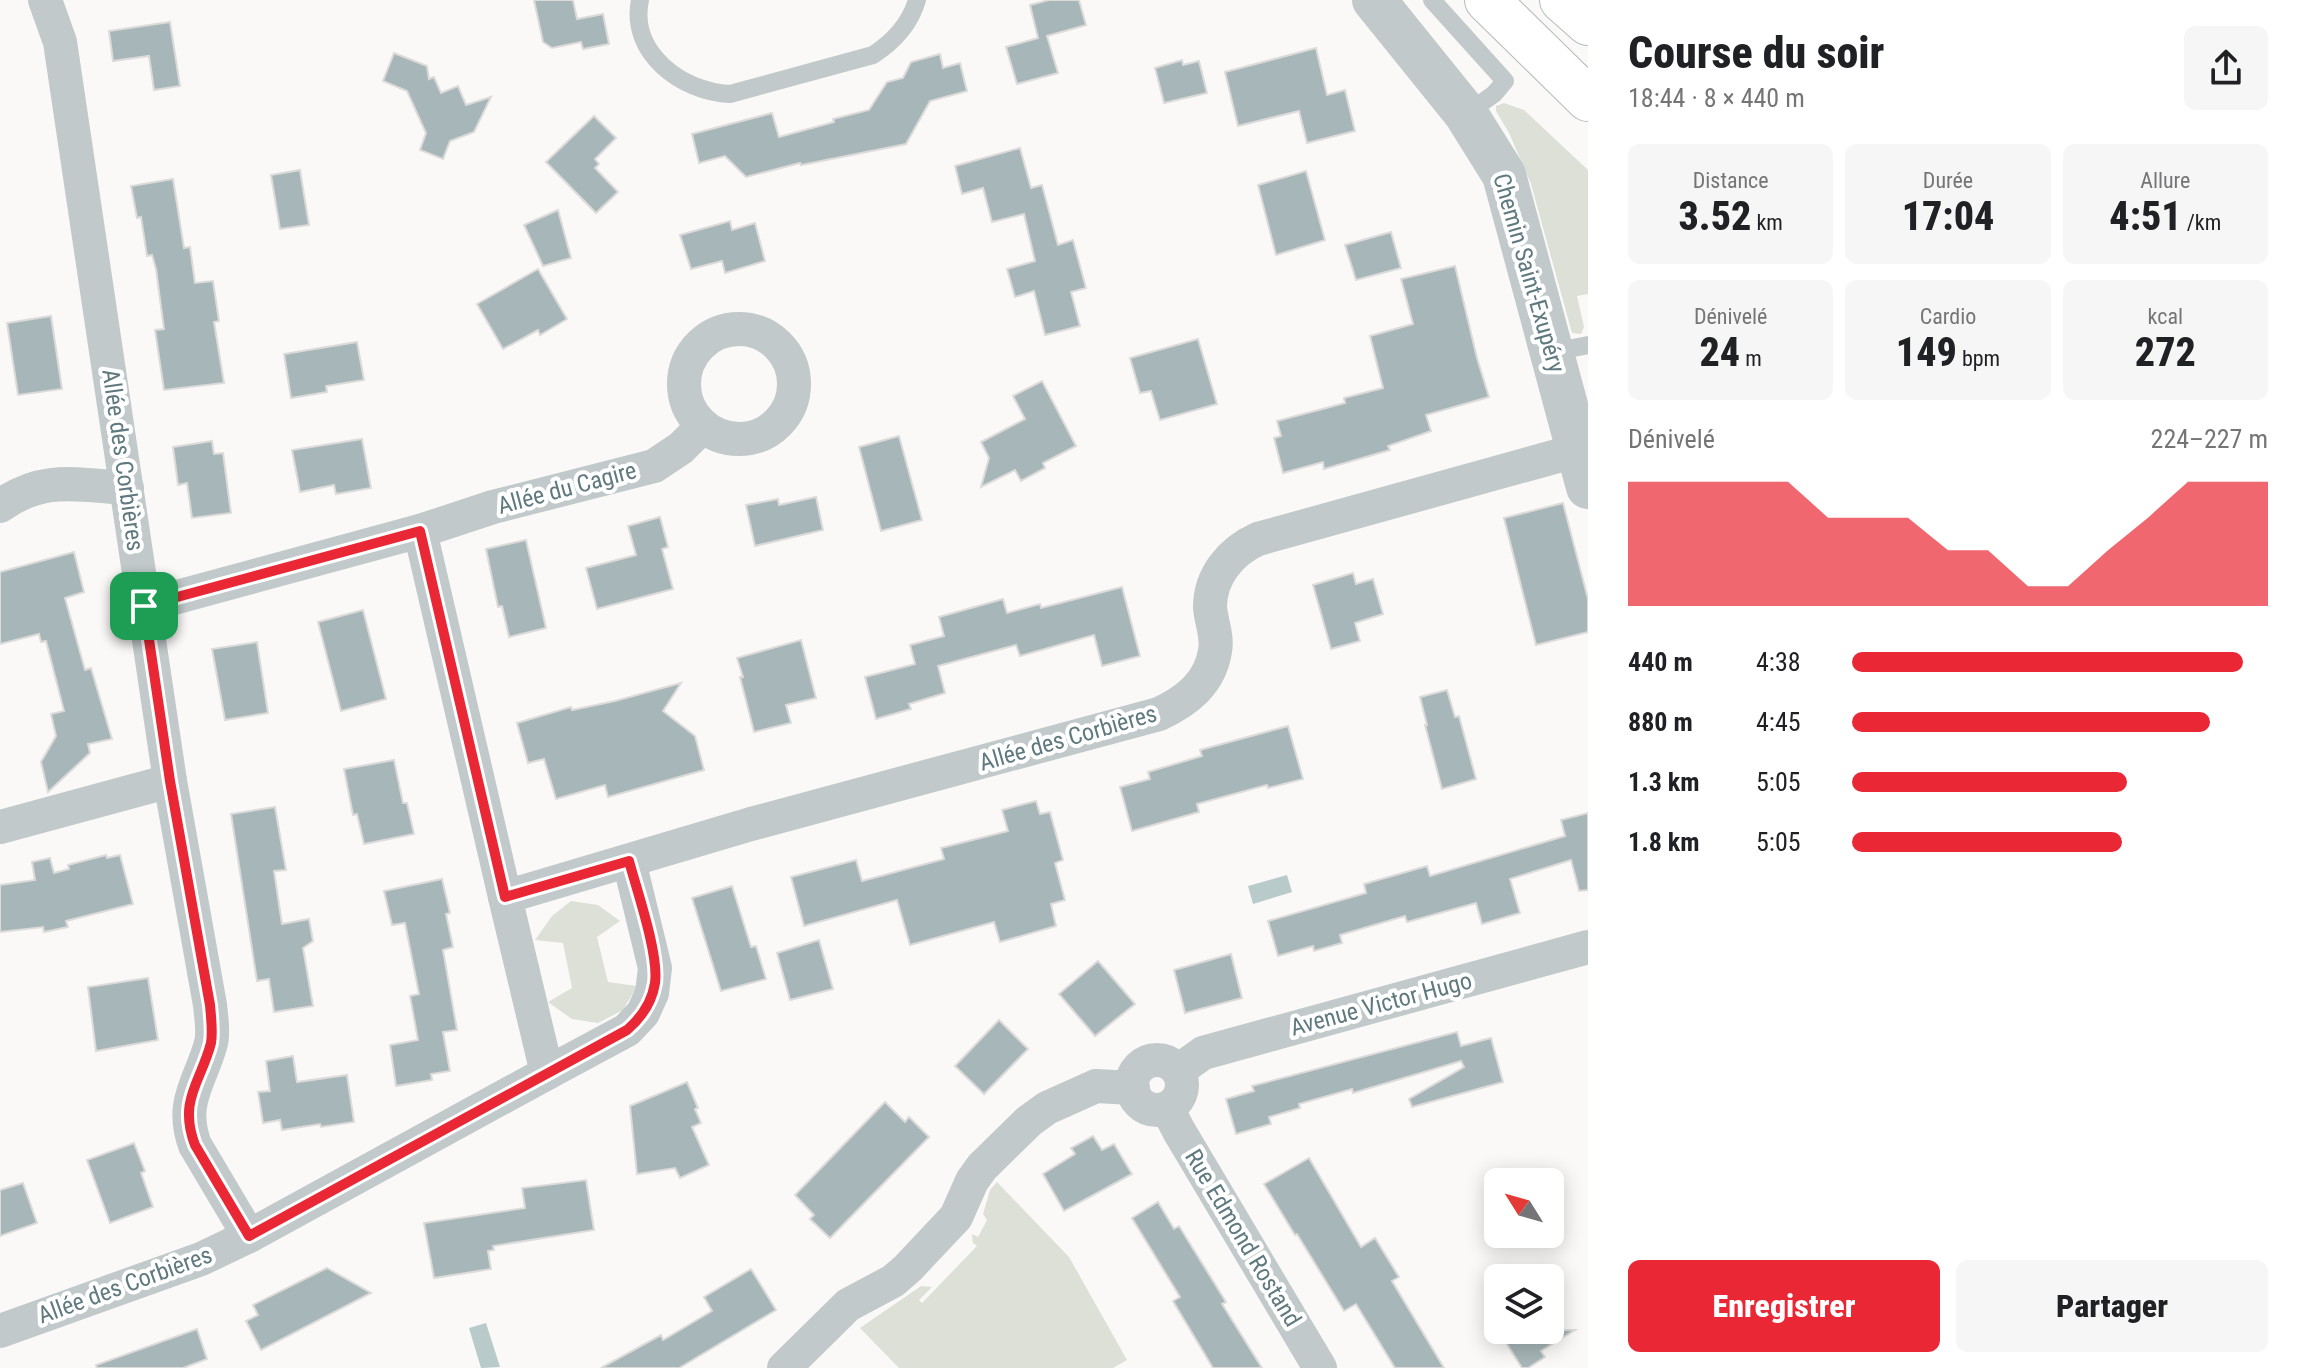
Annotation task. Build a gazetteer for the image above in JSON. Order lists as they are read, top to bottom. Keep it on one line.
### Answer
{"streets":{"street":["Chemin Saint-Exupéry","Allée des Corbières","Allée du Cagire","Avenue Victor Hugo","Rue Edmond Rostand"]},"crossings":[["Chemin Saint-Exupéry","Allée des Corbières"],["Allée des Corbières","Allée du Cagire"],["Avenue Victor Hugo","Rue Edmond Rostand"]],"north":"top left","page":{"heading":["Course du soir","18:44 · 8 × 440 m"],"stats":[["Distance","3.52 km"],["Durée","17:04"],["Allure","4:51 /km"],["Dénivelé","24 m"],["Cardio","149 bpm"],["kcal","272"]],"chart":["Dénivelé","224–227 m"],"list":[{"name":"440 m","note":"4:38"},{"name":"880 m","note":"4:45"},{"name":"1.3 km","note":"5:05"},{"name":"1.8 km","note":"5:05"}],"buttons":["Enregistrer","Partager"]}}
